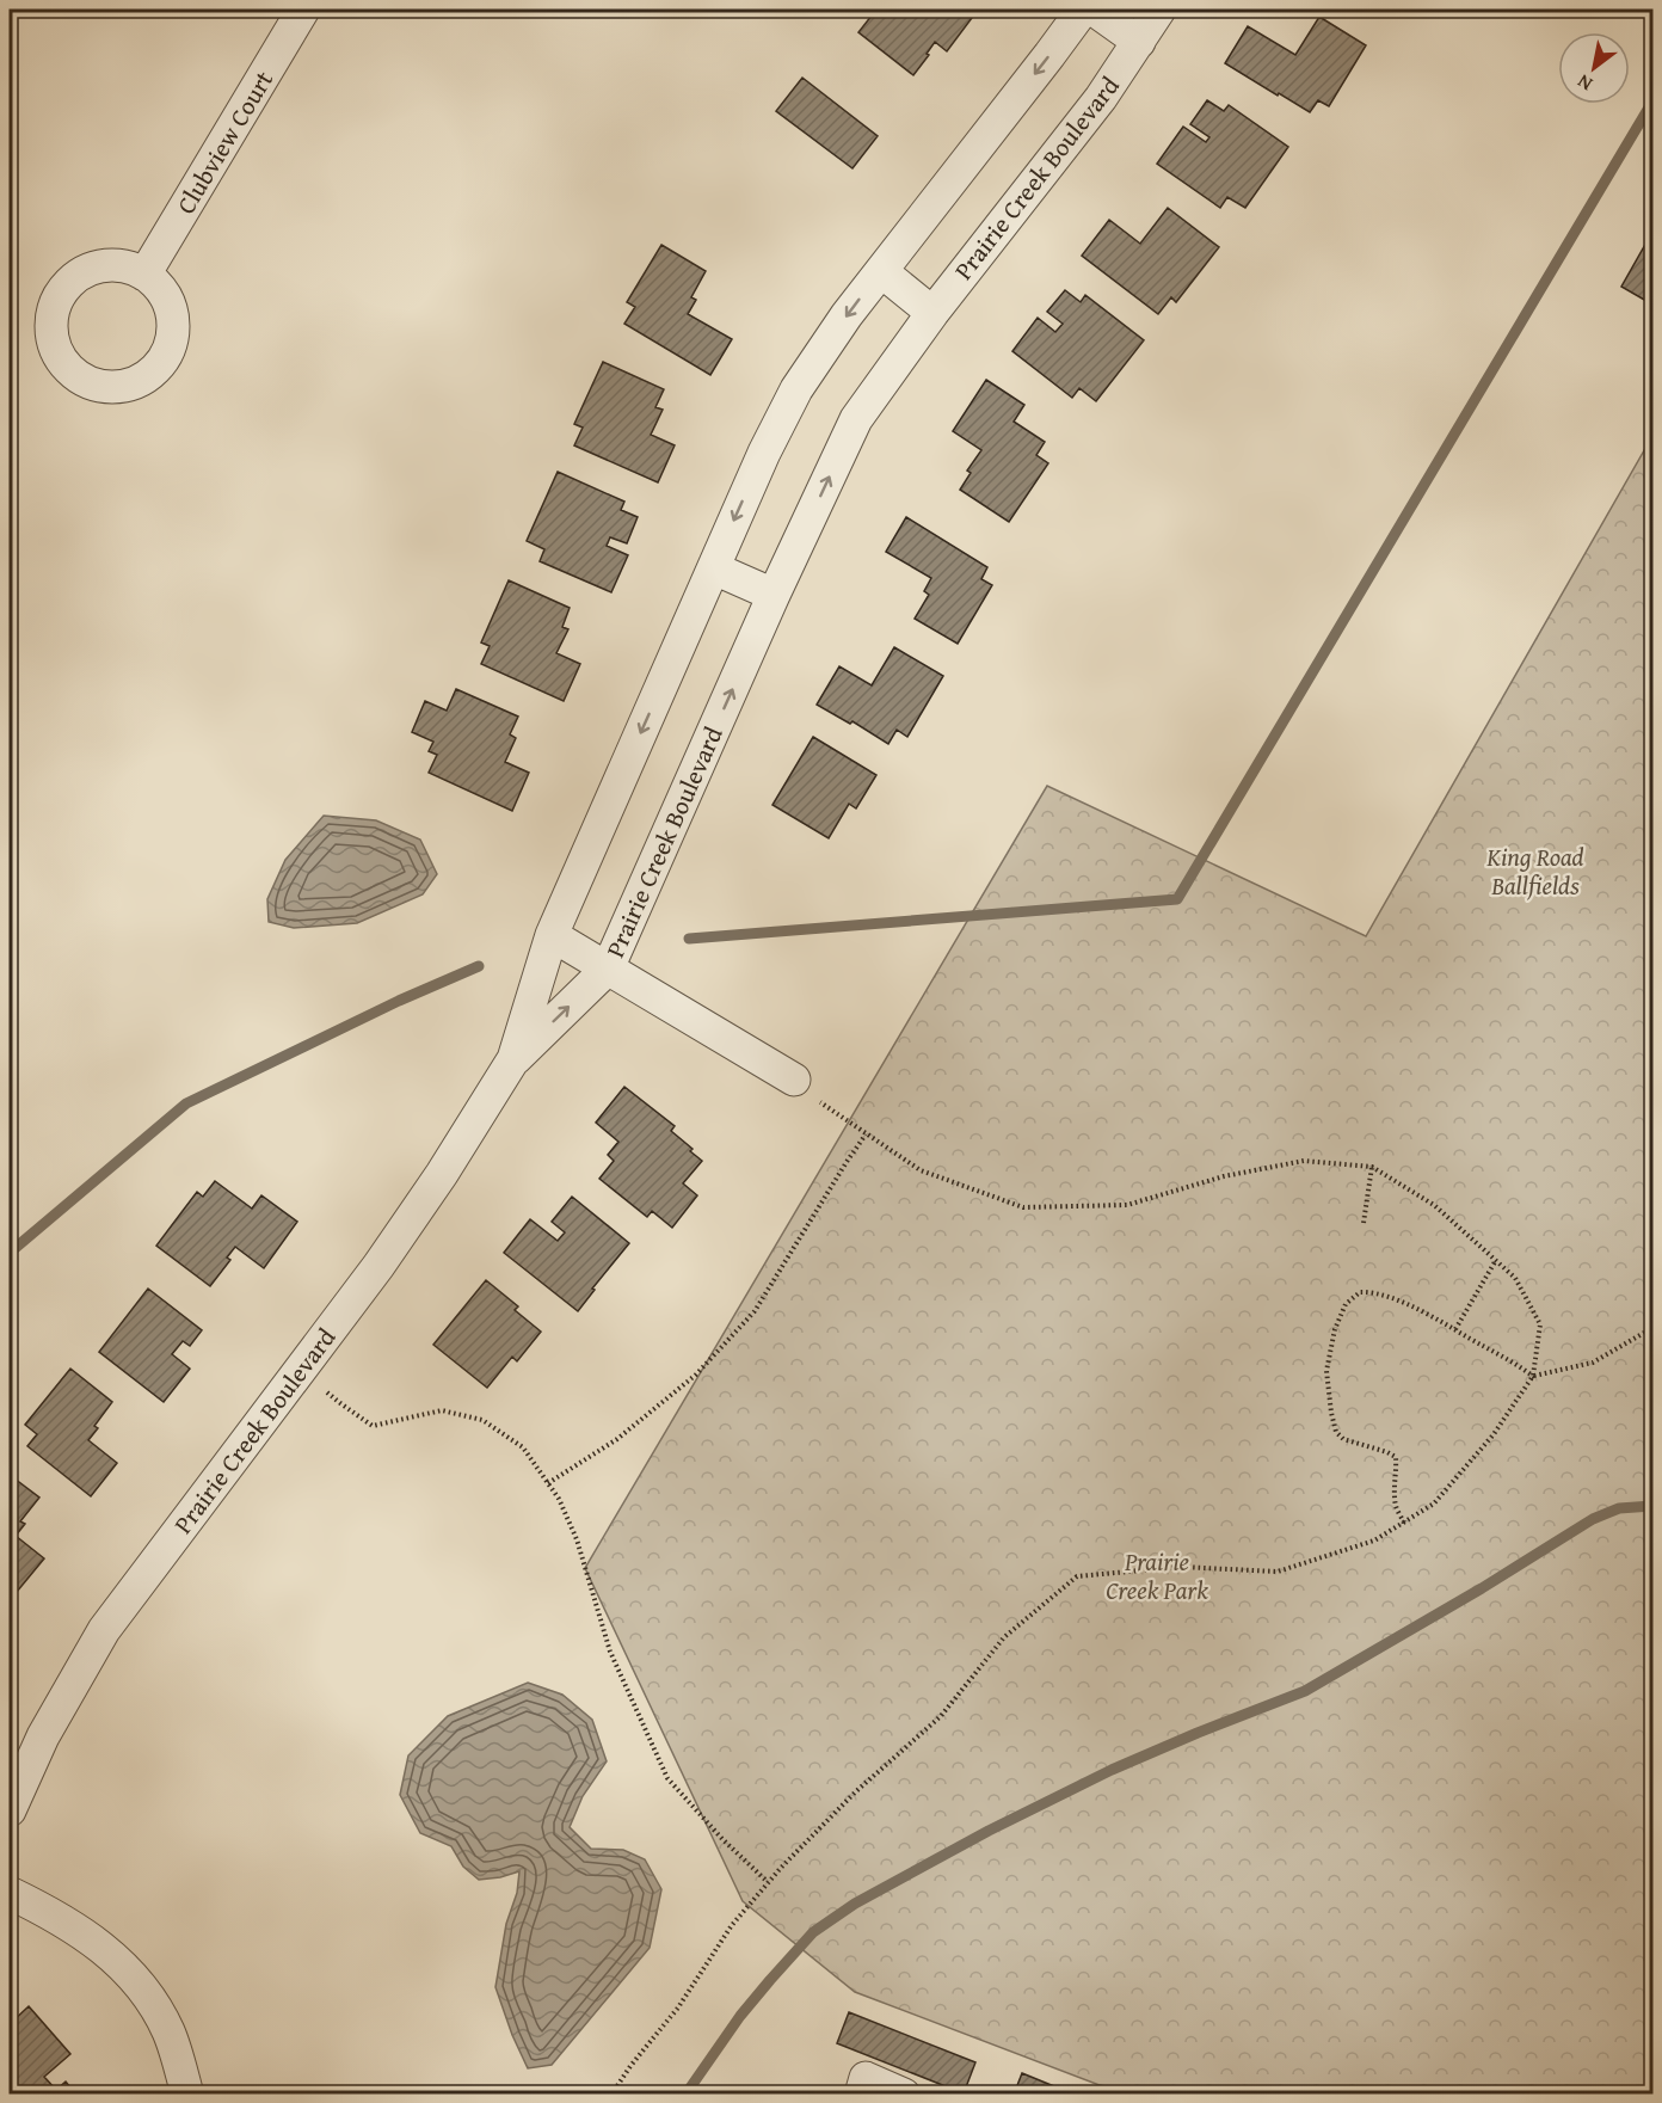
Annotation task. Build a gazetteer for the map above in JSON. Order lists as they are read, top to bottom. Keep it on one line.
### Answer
{"streets":{"street":["Clubview Court","Prairie Creek Boulevard"]},"parks":["King Road Ballfields","Prairie Creek Park"],"north":"bottom left"}
